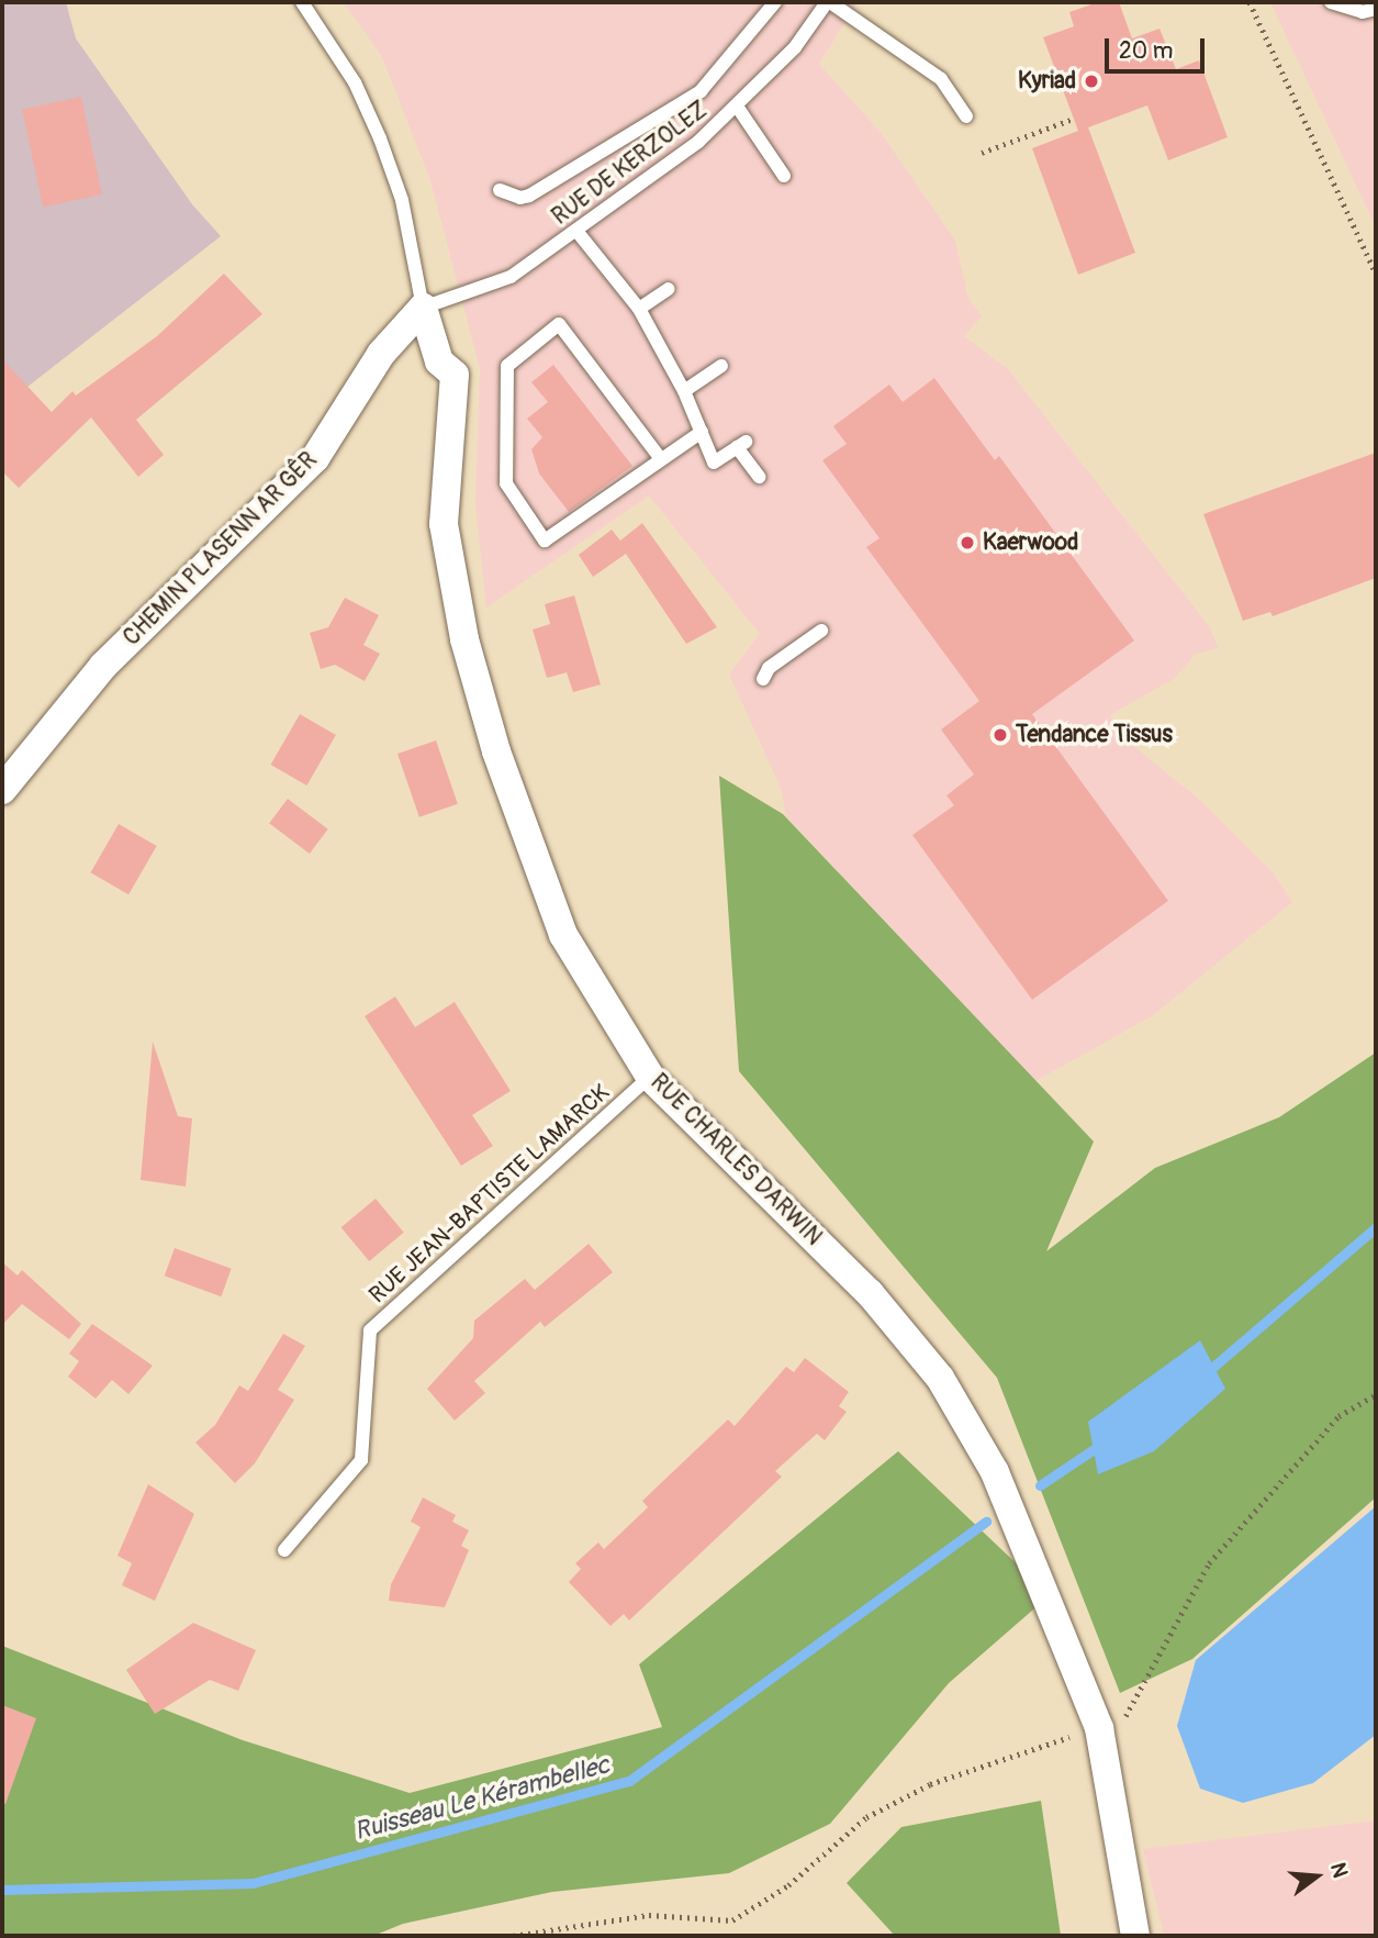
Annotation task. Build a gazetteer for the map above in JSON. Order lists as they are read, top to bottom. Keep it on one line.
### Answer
{"streets":{"street":["CHEMIN PLASENN AR GÊR","RUE CHARLES DARWIN"],"lane":["RUE DE KERZOLEZ","RUE JEAN-BAPTISTE LAMARCK"]},"crossings":[["RUE DE KERZOLEZ","CHEMIN PLASENN AR GÊR"],["RUE DE KERZOLEZ","RUE CHARLES DARWIN"],["CHEMIN PLASENN AR GÊR","RUE CHARLES DARWIN"],["RUE CHARLES DARWIN","RUE JEAN-BAPTISTE LAMARCK"]],"water":["Ruisseau Le Kérambellec"],"places":["Kyriad","Kaerwood","Tendance Tissus"],"scale_bar":"20 m","north":"right"}
